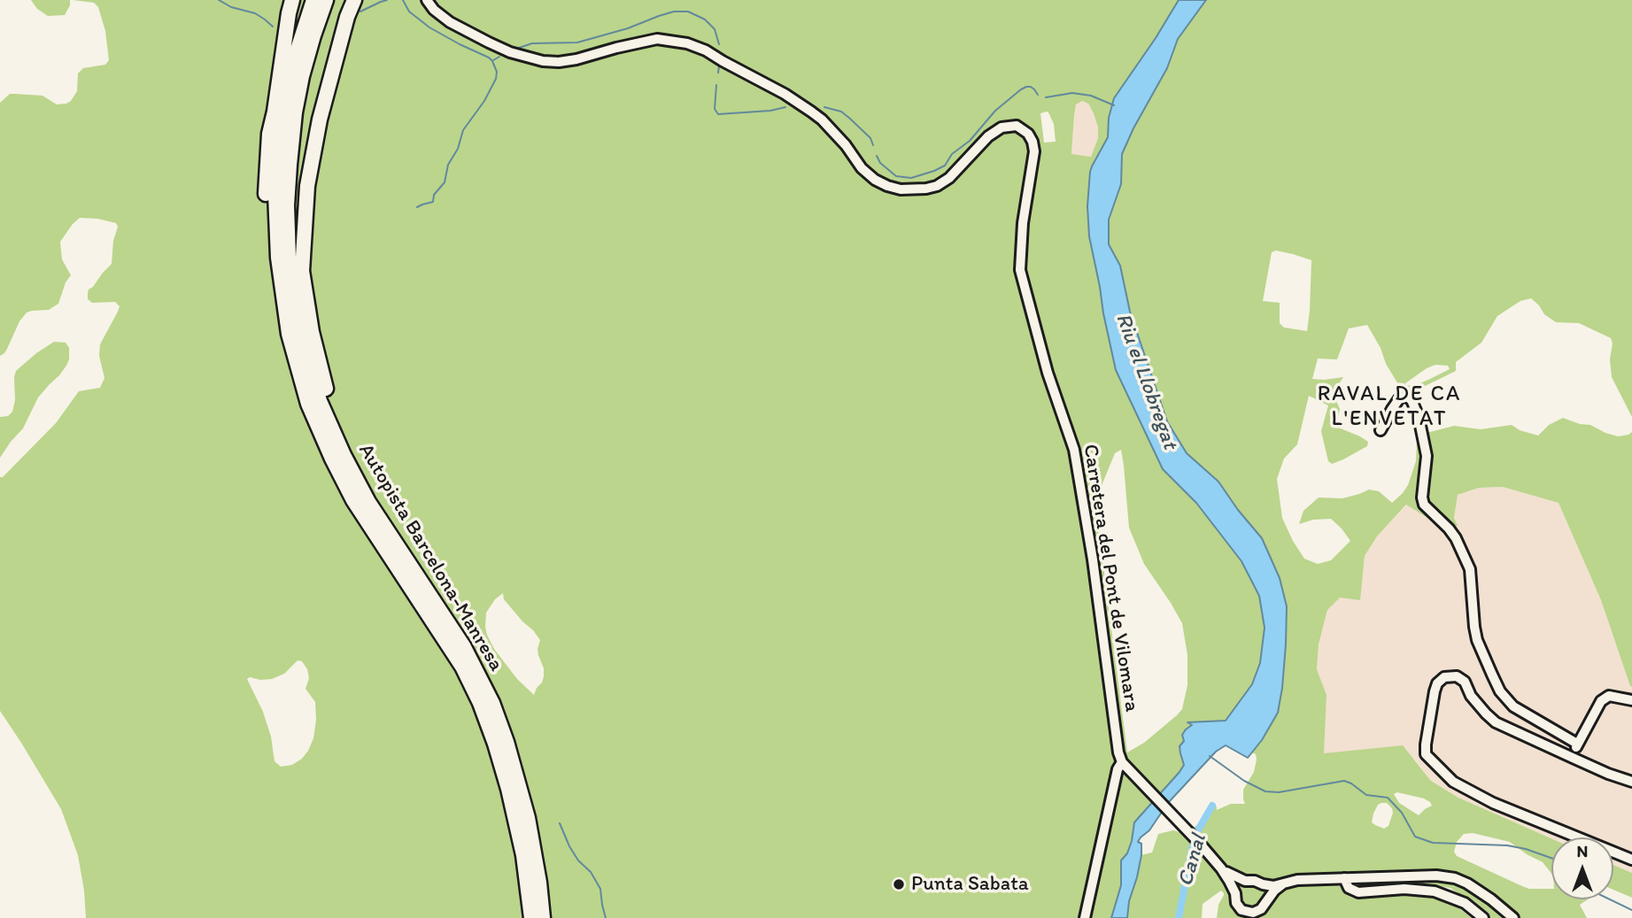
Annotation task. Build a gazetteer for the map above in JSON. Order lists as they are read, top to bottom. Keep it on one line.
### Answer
{"streets":{"highway":["Autopista Barcelona-Manresa"],"street":["Carretera del Pont de Vilomara"]},"districts":["RAVAL DE CA L'ENVETAT"],"water":["Riu el Llobregat","Canal"],"places":["Punta Sabata"],"north":"top"}
